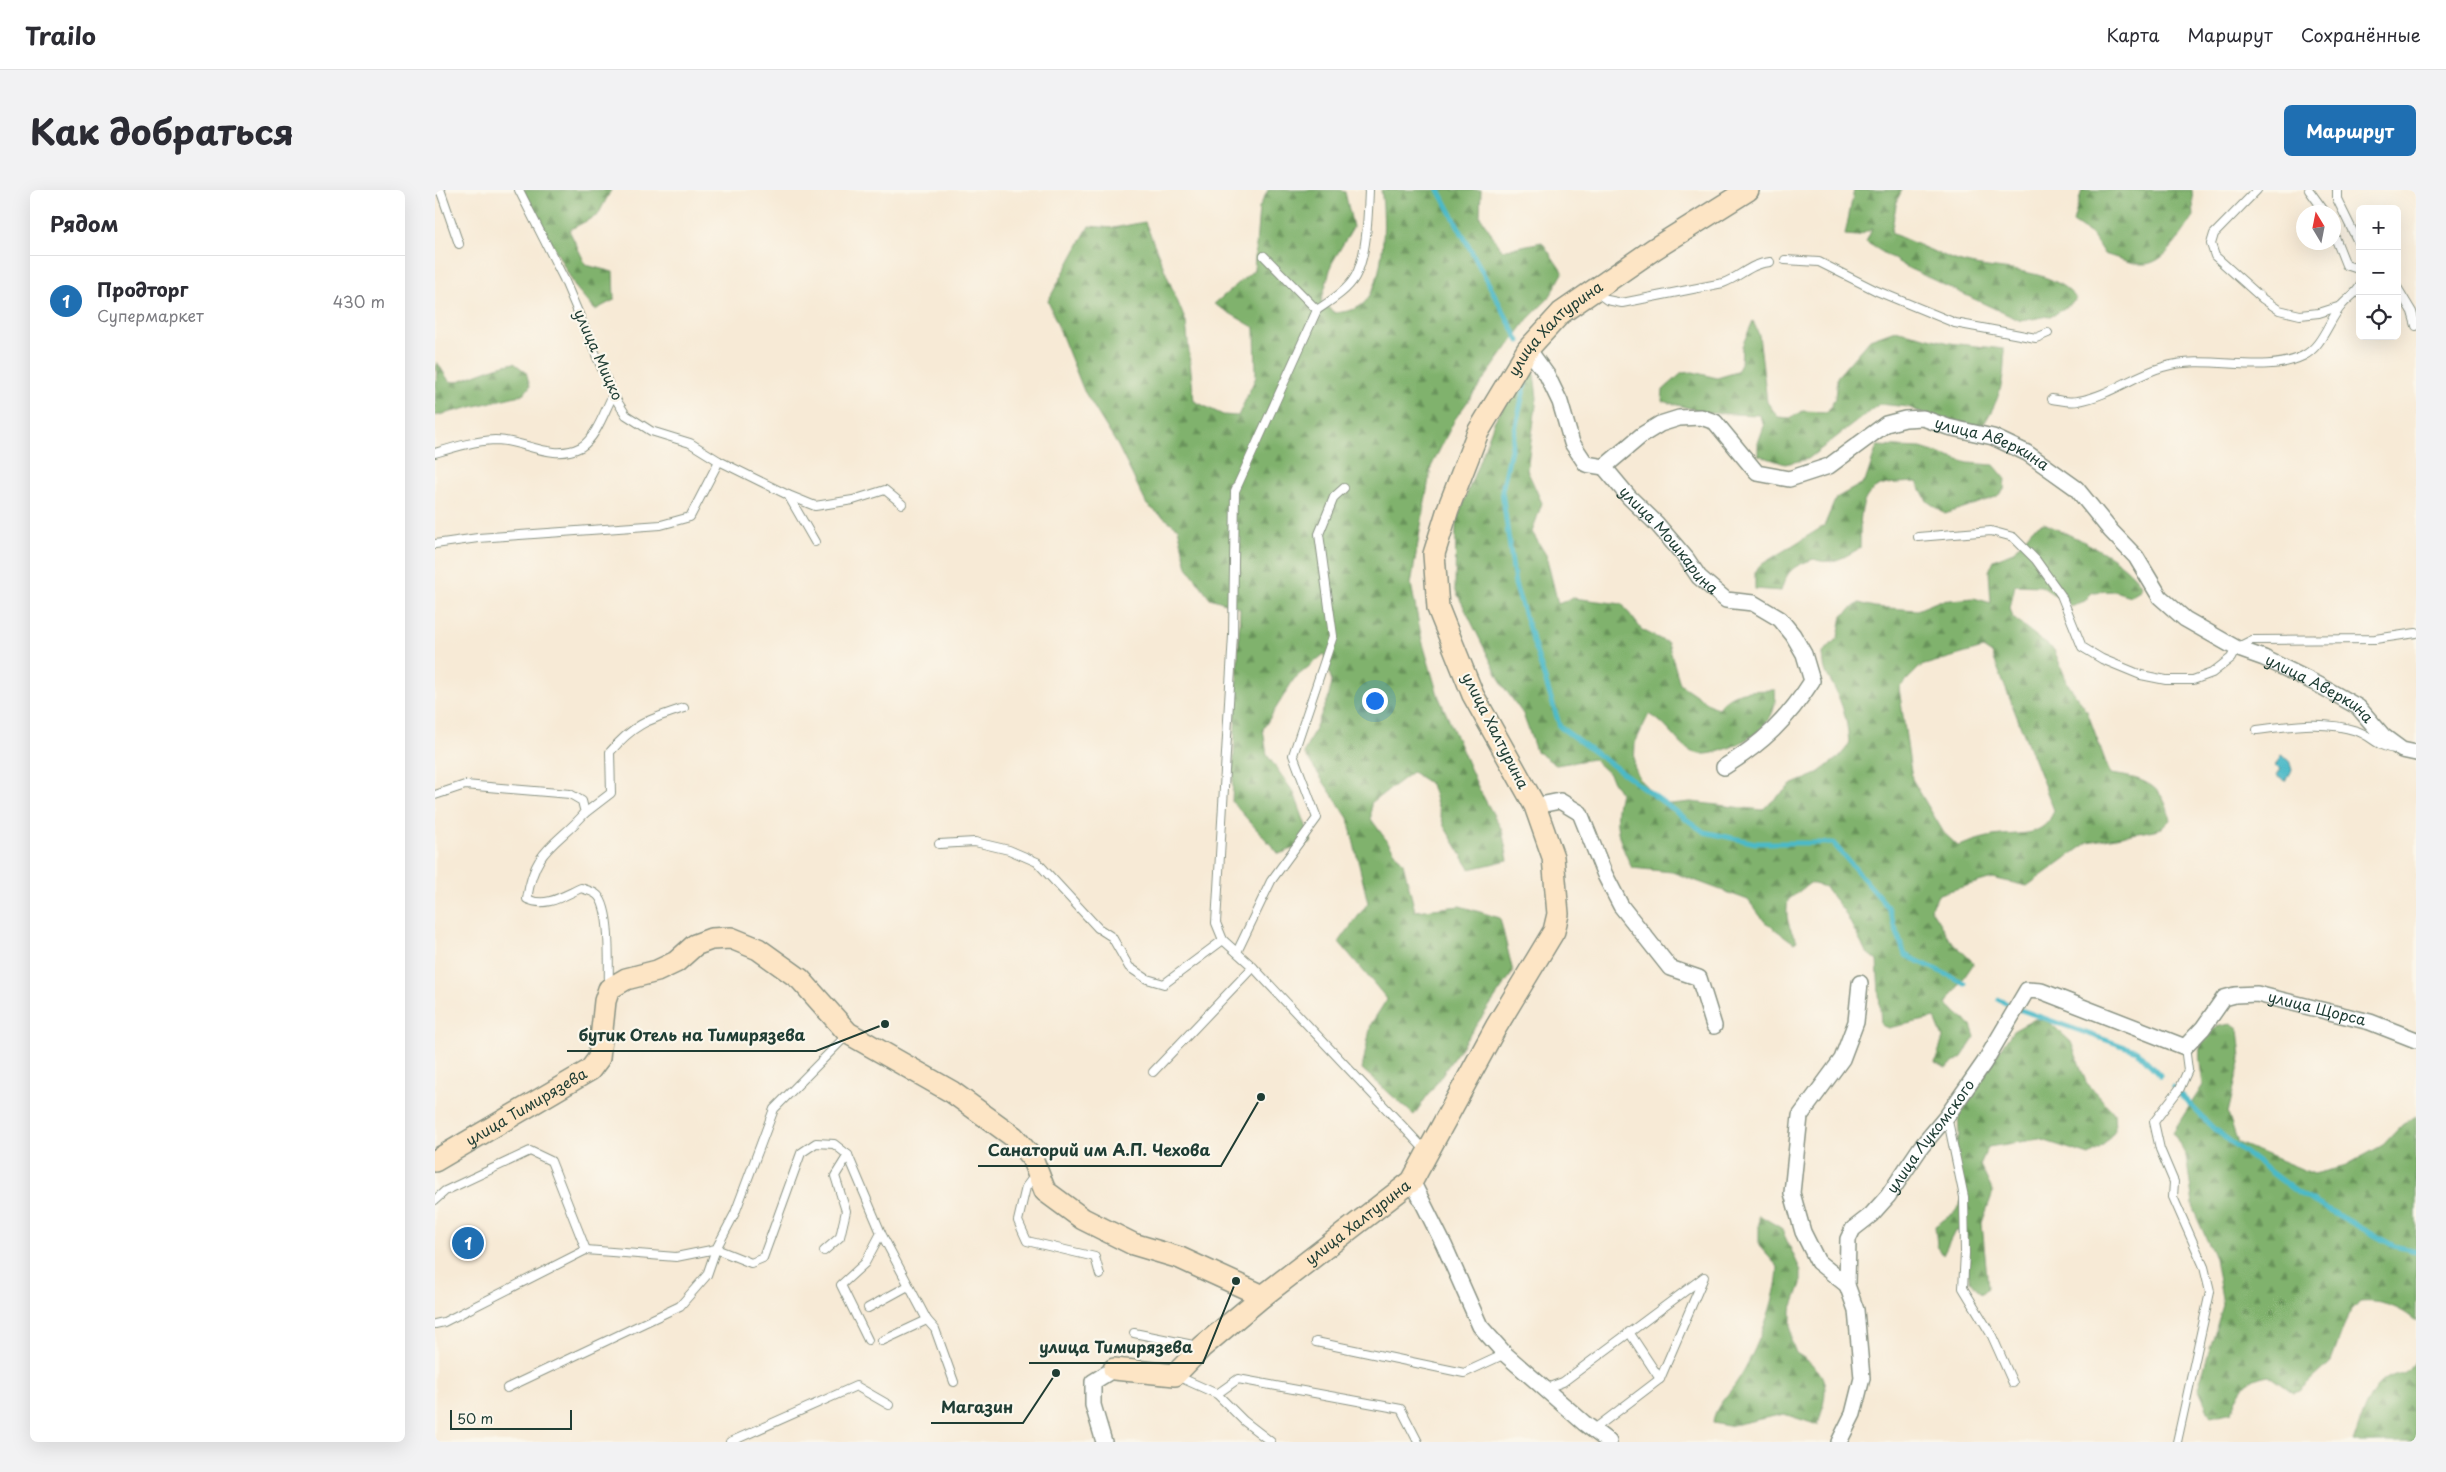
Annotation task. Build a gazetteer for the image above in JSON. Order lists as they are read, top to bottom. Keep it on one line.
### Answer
{"streets":{"street":["улица Халтурина","улица Аверкина","улица Мошкарина","улица Щорса","улица Тимирязева","улица Лукомского"],"lane":["улица Мицко"]},"crossings":[["улица Аверкина","улица Мошкарина"],["улица Щорса","улица Лукомского"]],"places":["бутик Отель на Тимирязева","Санаторий им А.П. Чехова","улица Тимирязева","Магазин"],"scale_bar":"50 m","north":"top","page":{"header":"Trailo","nav":["Карта","Маршрут","Сохранённые"],"title":"Как добраться","buttons":"Маршрут","heading":"Рядом","map_buttons":["+","−"],"list":[{"mark":"1","name":"Продторг","note":"Супермаркет","value":"430 m"}],"pins":"1","scale":"50 m"}}
